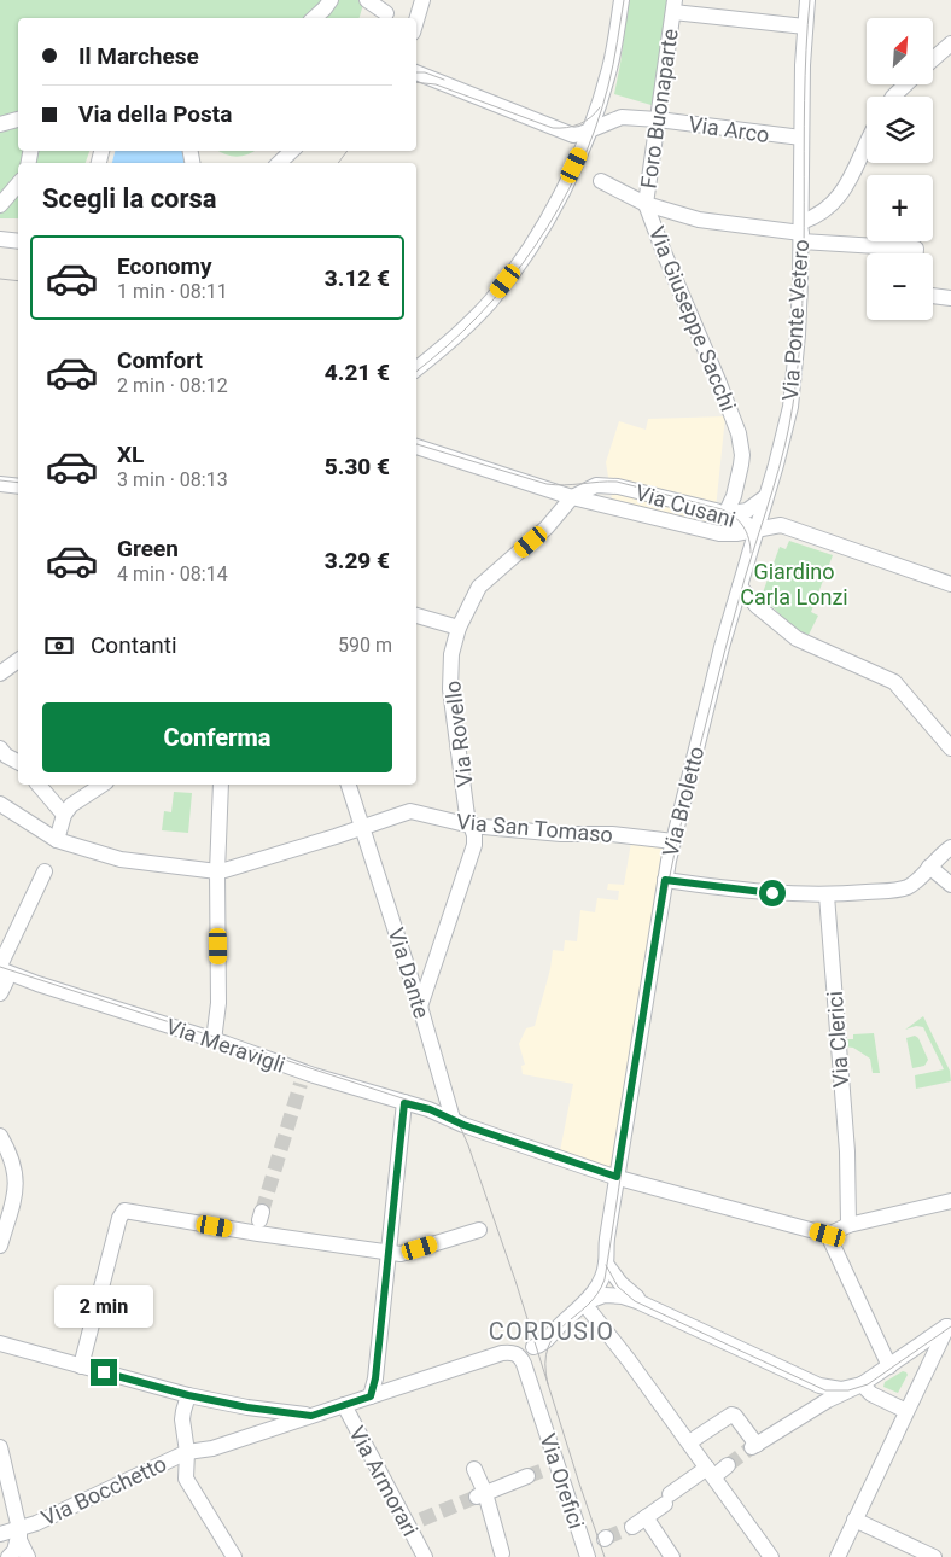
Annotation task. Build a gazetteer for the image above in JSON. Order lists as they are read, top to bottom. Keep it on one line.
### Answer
{"streets":{"street":["Foro Buonaparte","Via Arco","Via Giuseppe Sacchi","Via Ponte Vetero","Via Cusani","Via Rovello","Via Broletto","Via San Tomaso","Via Dante","Via Clerici","Via Meravigli","Via Armorari","Via Orefici","Via Bocchetto"]},"crossings":[["Foro Buonaparte","Via Arco"],["Foro Buonaparte","Via Giuseppe Sacchi"],["Via Arco","Via Ponte Vetero"],["Via Giuseppe Sacchi","Via Cusani"],["Via Ponte Vetero","Via Cusani"],["Via Ponte Vetero","Via Broletto"],["Via Cusani","Via Rovello"],["Via Cusani","Via Broletto"],["Via Rovello","Via San Tomaso"],["Via Rovello","Via Dante"],["Via Broletto","Via San Tomaso"],["Via Broletto","Via Meravigli"],["Via San Tomaso","Via Dante"],["Via Dante","Via Meravigli"],["Via Armorari","Via Bocchetto"],["Via Orefici","Via Bocchetto"]],"districts":["CORDUSIO"],"parks":["Giardino Carla Lonzi"],"north":"top right","page":{"map_buttons":["+","−"],"banner":["Il Marchese","Via della Posta"],"heading":"Scegli la corsa","list":[{"name":"Economy","note":"1 min · 08:11","value":"3.12 €"},{"name":"Comfort","note":"2 min · 08:12","value":"4.21 €"},{"name":"XL","note":"3 min · 08:13","value":"5.30 €"},{"name":"Green","note":"4 min · 08:14","value":"3.29 €"}],"pay":["Contanti","590 m"],"buttons":"Conferma","bubble":"2 min"}}
